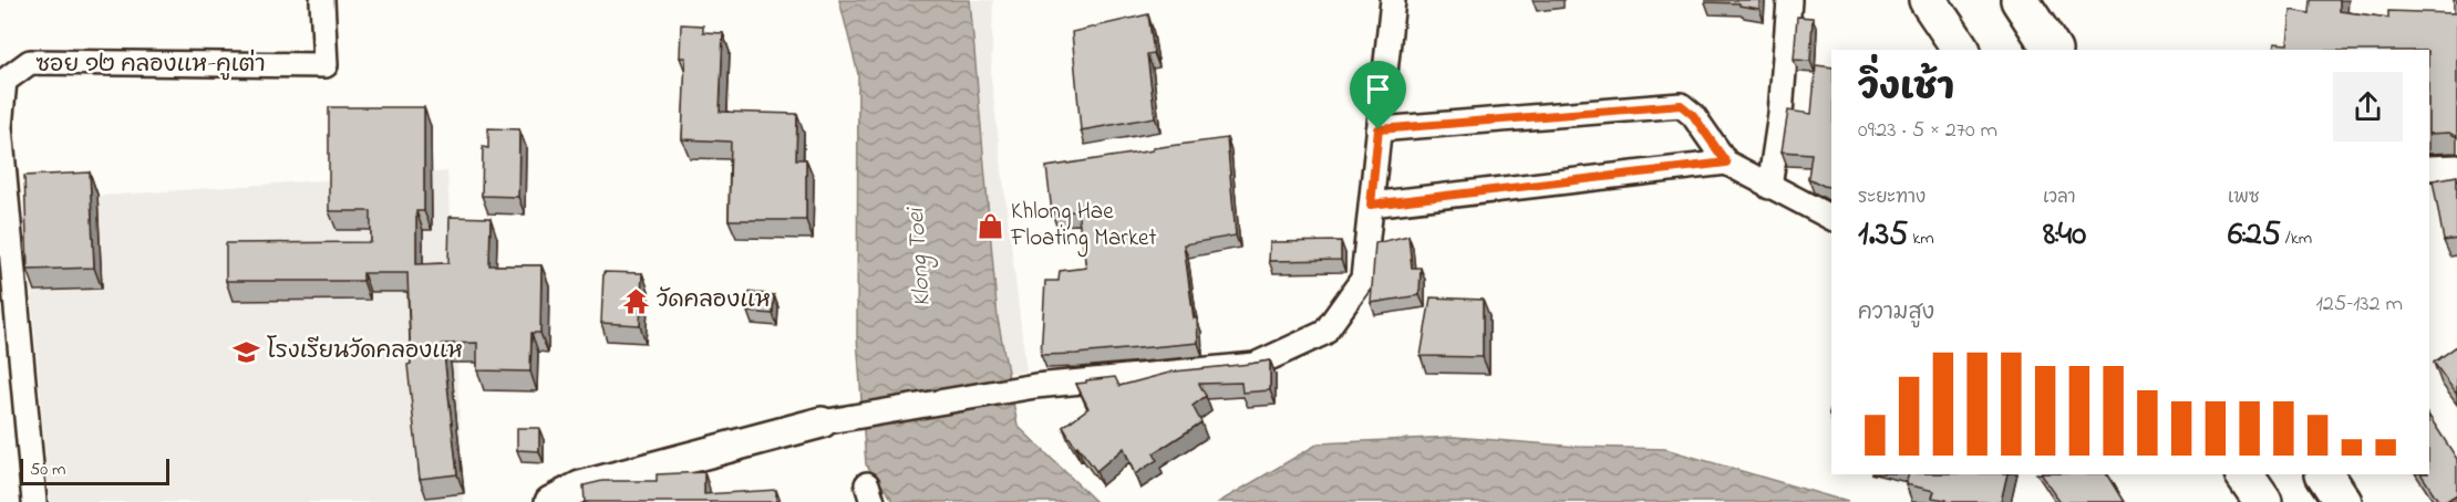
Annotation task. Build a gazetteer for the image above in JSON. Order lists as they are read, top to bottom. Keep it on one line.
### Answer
{"streets":{"street":["ซอย ๑๒ คลองแห-คูเต่า"]},"water":["Klong Toei"],"places":{"shop":["Khlong Hae Floating Market"],"temple":["วัดคลองแห"],"school or university":["โรงเรียนวัดคลองแห"]},"scale_bar":"50 m","page":{"heading":["วิ่งเช้า","09:23 · 5 × 270 m"],"stats":[["ระยะทาง","1.35 km"],["เวลา","8:40"],["เพซ","6:25 /km"]],"chart":["ความสูง","125–132 m"],"scale":"50 m"}}
